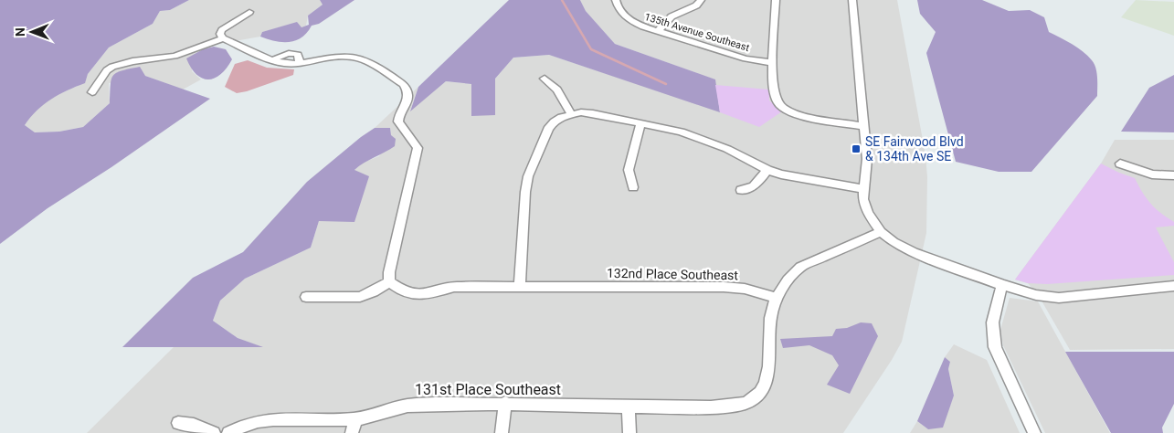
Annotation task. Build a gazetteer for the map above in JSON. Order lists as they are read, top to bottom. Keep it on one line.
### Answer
{"streets":{"street":["135th Avenue Southeast","132nd Place Southeast","131st Place Southeast"]},"crossings":[["132nd Place Southeast","131st Place Southeast"]],"places":{"transit":["SE Fairwood Blvd & 134th Ave SE"]},"north":"left"}
